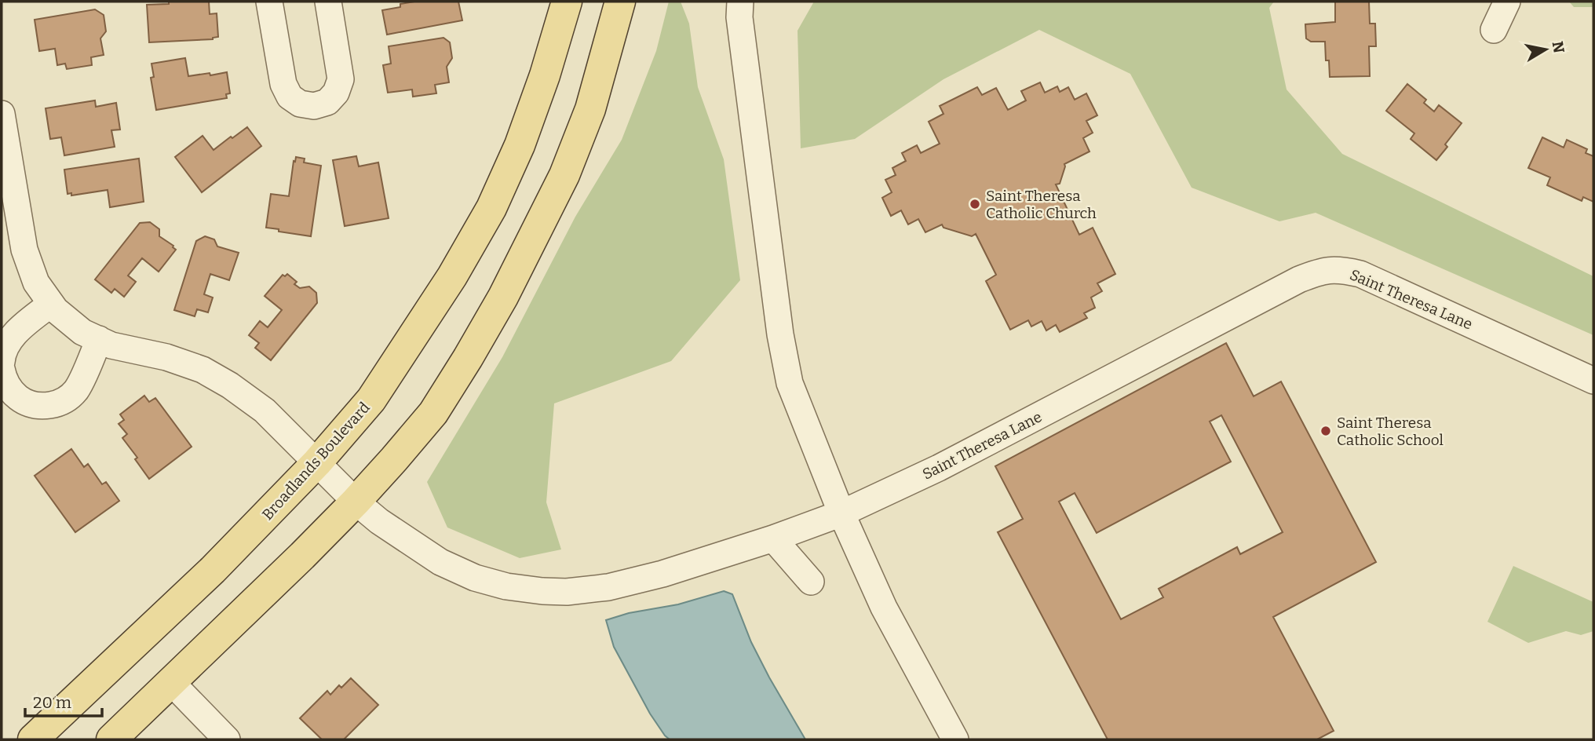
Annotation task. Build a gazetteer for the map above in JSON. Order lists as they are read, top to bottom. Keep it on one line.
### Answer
{"streets":{"main road":["Broadlands Boulevard"],"street":["Saint Theresa Lane"]},"crossings":[["Saint Theresa Lane","Broadlands Boulevard"]],"places":["Saint Theresa Catholic Church","Saint Theresa Catholic School"],"scale_bar":"20 m","north":"right"}
